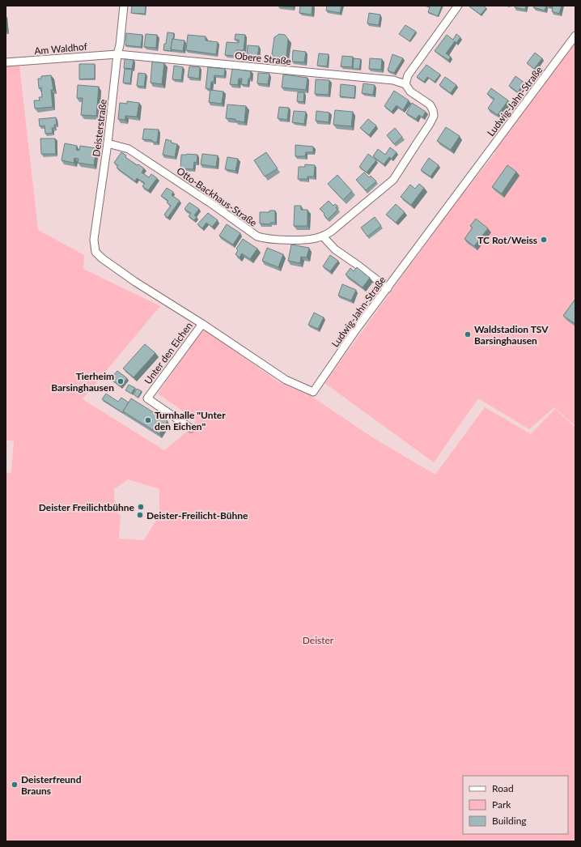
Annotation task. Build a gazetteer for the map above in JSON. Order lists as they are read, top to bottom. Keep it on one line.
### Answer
{"streets":{"street":["Am Waldhof","Obere Straße","Ludwig-Jahn-Straße","Deisterstraße","Otto-Backhaus-Straße","Unter den Eichen"]},"crossings":[["Am Waldhof","Obere Straße"],["Am Waldhof","Deisterstraße"],["Obere Straße","Deisterstraße"],["Obere Straße","Otto-Backhaus-Straße"],["Ludwig-Jahn-Straße","Deisterstraße"],["Ludwig-Jahn-Straße","Unter den Eichen"],["Deisterstraße","Otto-Backhaus-Straße"]],"parks":["Deister"],"places":["TC Rot/Weiss","Waldstadion TSV Barsinghausen","Tierheim Barsinghausen","Turnhalle \"Unter den Eichen\"","Deister Freilichtbühne","Deister-Freilicht-Bühne","Deisterfreund Brauns"],"legend":["Road","Park","Building"]}
